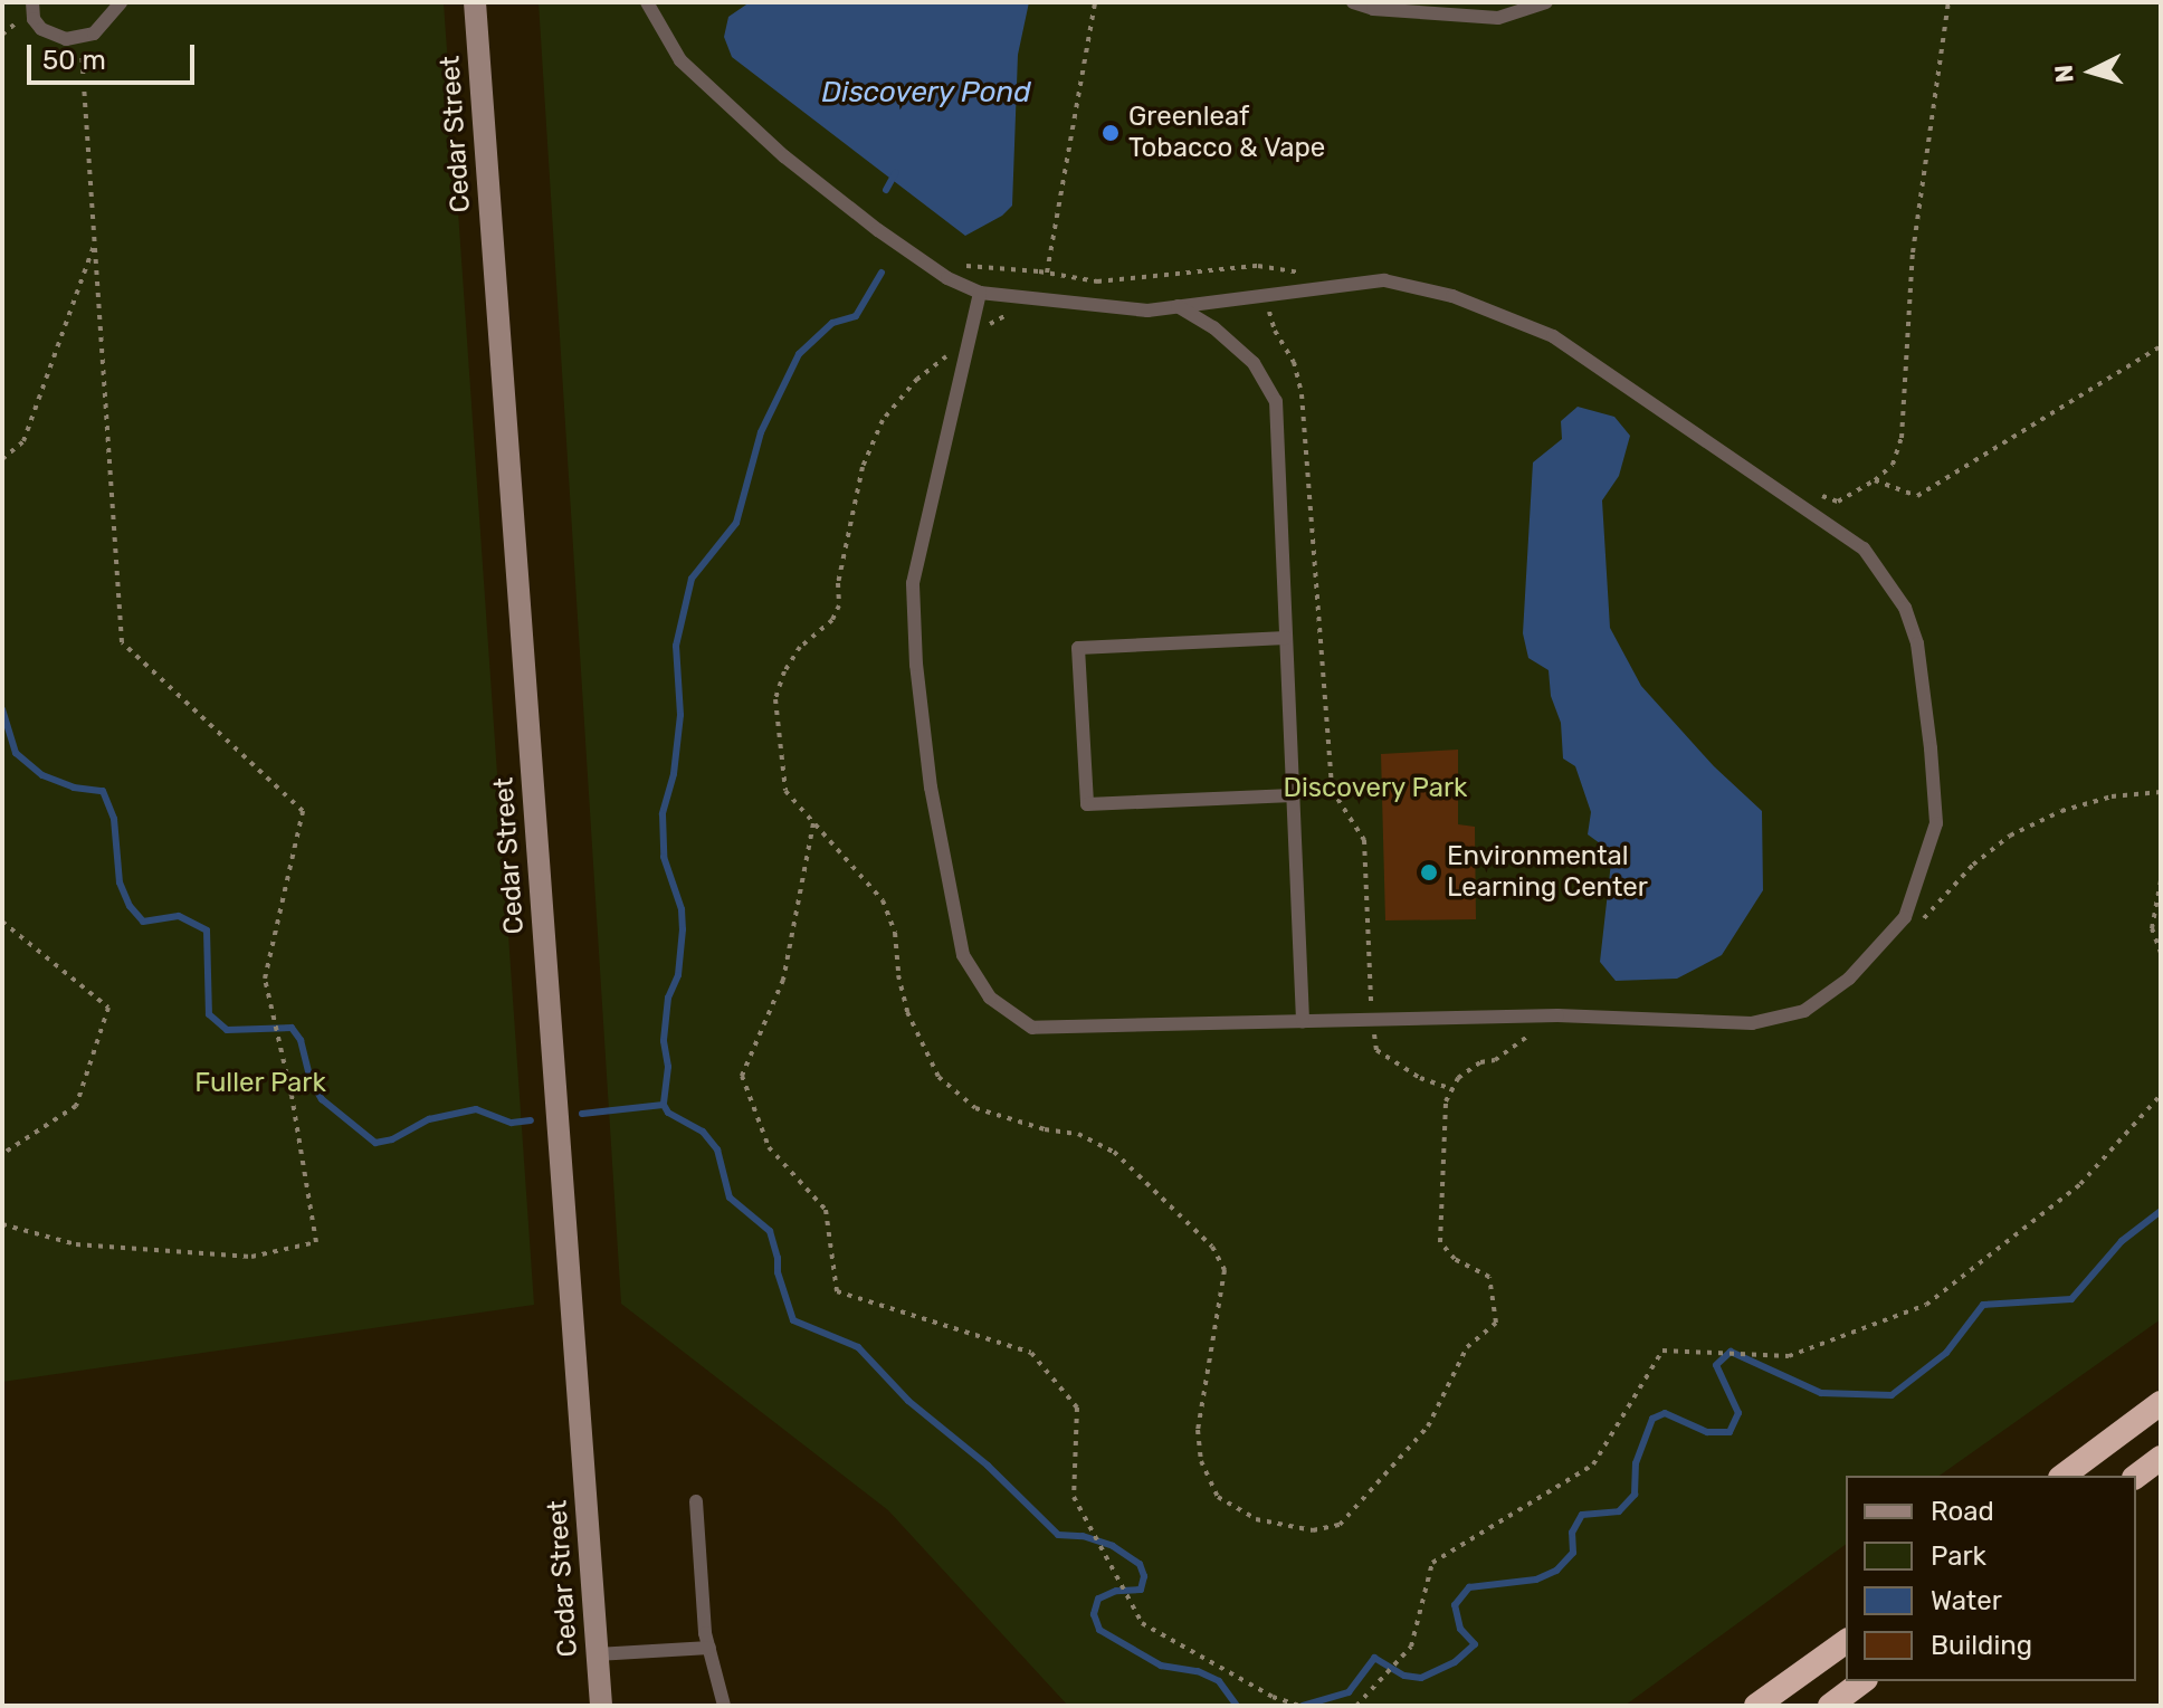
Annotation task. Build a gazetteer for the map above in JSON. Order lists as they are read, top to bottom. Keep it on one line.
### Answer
{"streets":{"main road":["Cedar Street"]},"water":["Discovery Pond"],"parks":["Discovery Park","Fuller Park"],"places":["Greenleaf Tobacco & Vape","Environmental Learning Center"],"legend":["Road","Park","Water","Building"],"scale_bar":"50 m","north":"left"}
